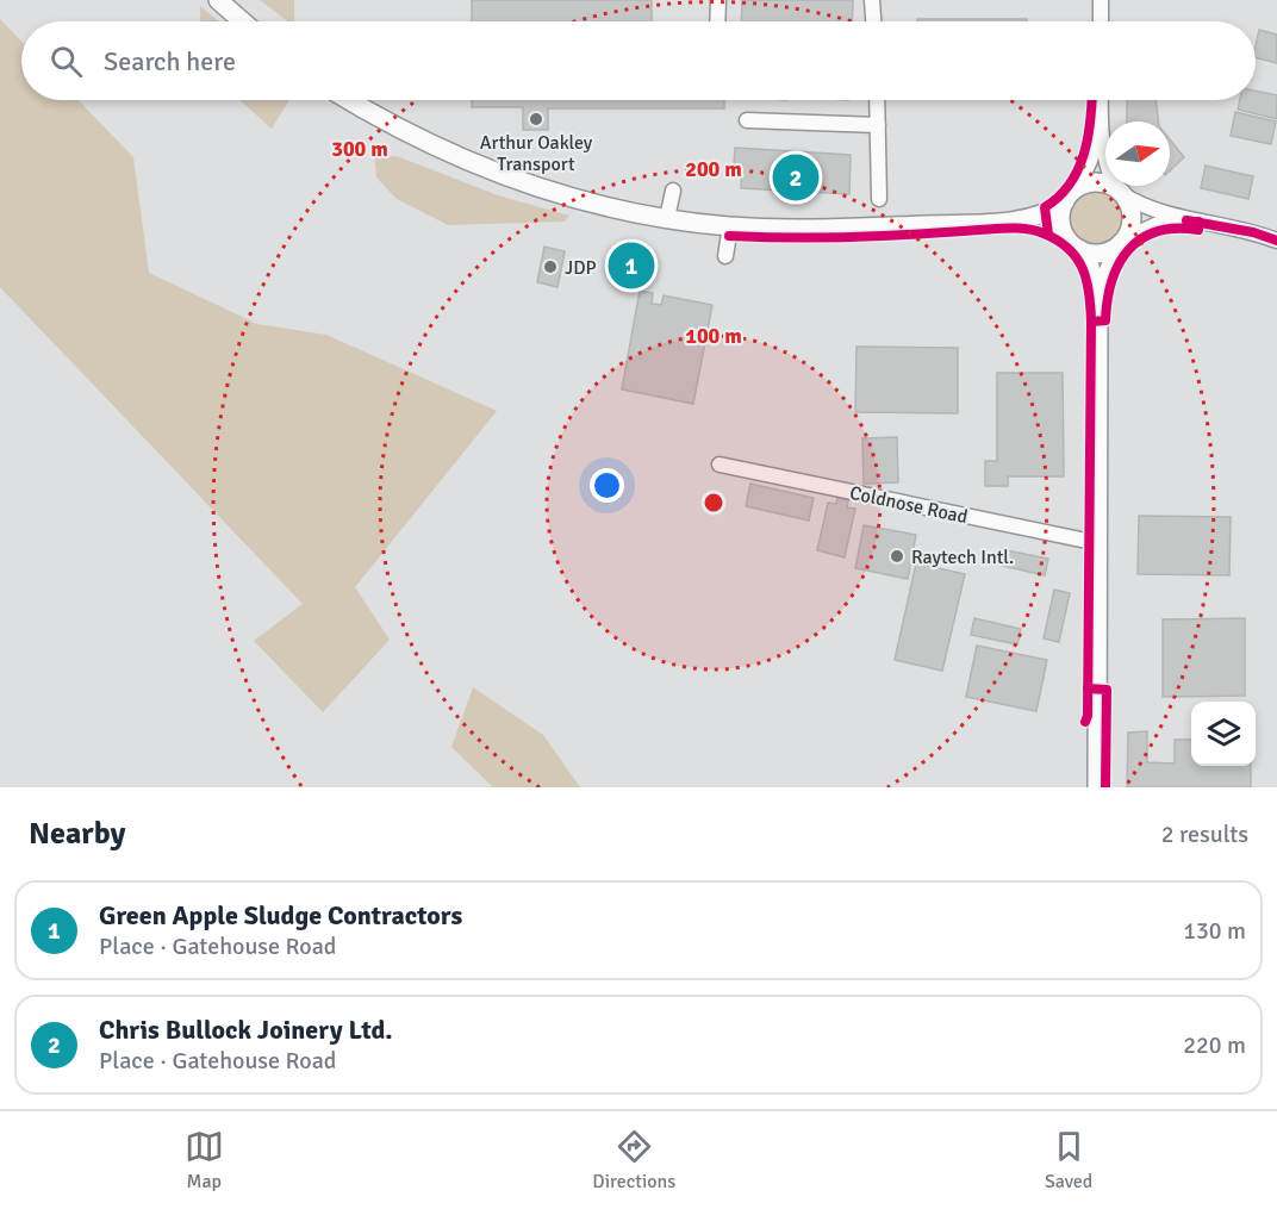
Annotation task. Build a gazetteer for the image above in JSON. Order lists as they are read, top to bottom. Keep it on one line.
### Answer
{"streets":{"street":["Coldnose Road"]},"places":["Arthur Oakley Transport","JDP","Raytech Intl."],"north":"right","page":{"search":"Search here","pins":["2","1"],"heading":["Nearby","2 results"],"list":[{"mark":"1","name":"Green Apple Sludge Contractors","note":"Place · Gatehouse Road","value":"130 m"},{"mark":"2","name":"Chris Bullock Joinery Ltd.","note":"Place · Gatehouse Road","value":"220 m"}],"nav":["Map","Directions","Saved"]},"rings":["300 m","200 m","100 m"]}
